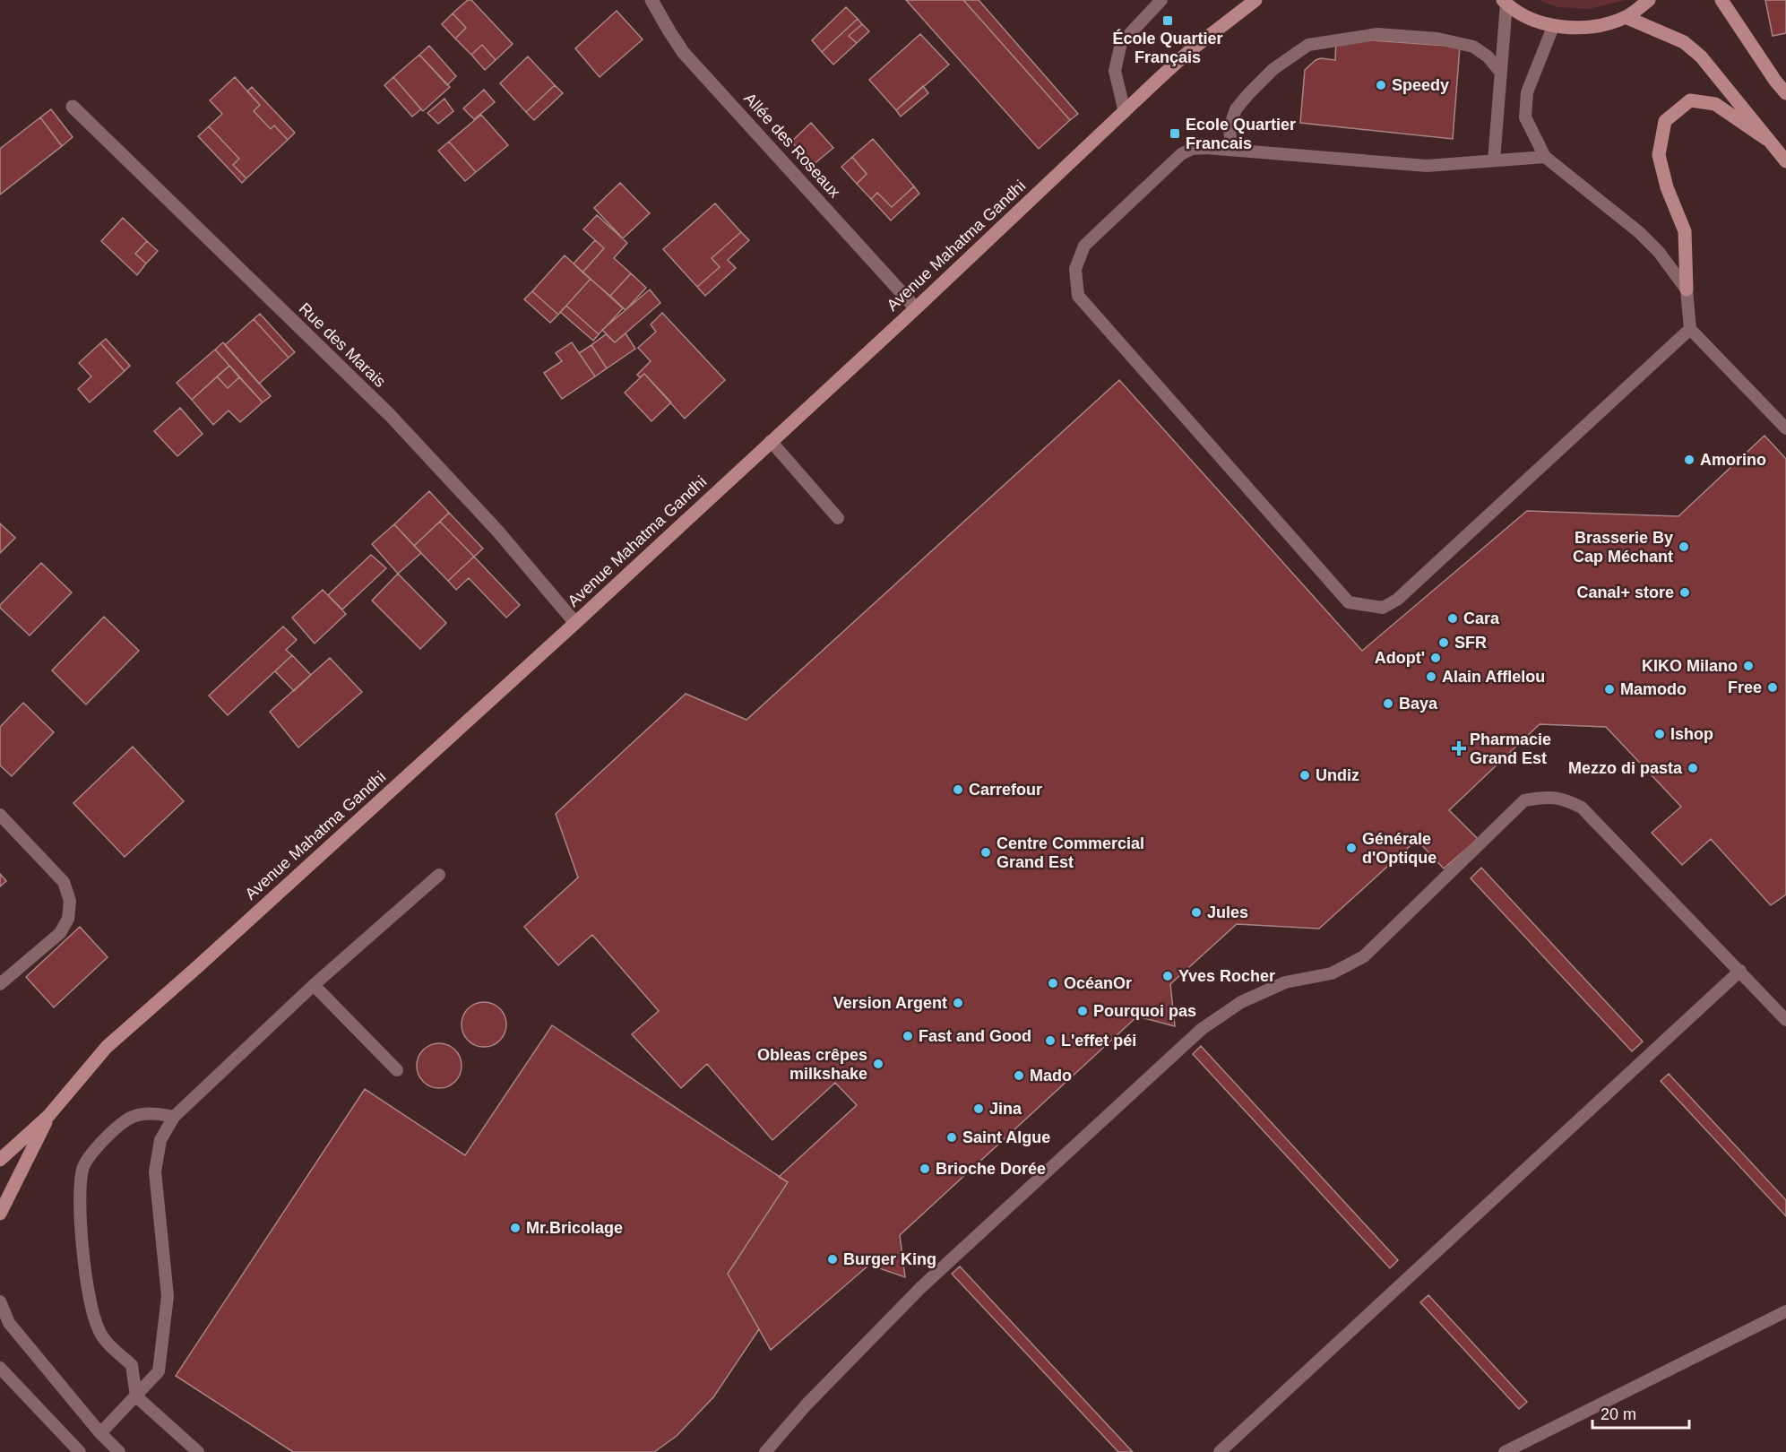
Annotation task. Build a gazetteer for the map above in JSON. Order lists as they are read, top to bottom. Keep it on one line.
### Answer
{"streets":{"main road":["Avenue Mahatma Gandhi"],"street":["Allée des Roseaux","Rue des Marais"]},"crossings":[["Allée des Roseaux","Avenue Mahatma Gandhi"],["Avenue Mahatma Gandhi","Rue des Marais"]],"places":{"transit":["École Quartier Français","Ecole Quartier Francais"],"other":["Speedy","Amorino","Brasserie By Cap Méchant","Canal+ store","Cara","SFR","Adopt'","KIKO Milano","Alain Afflelou","Free","Mamodo","Baya","Ishop","Mezzo di pasta","Undiz","Carrefour","Générale d'Optique","Centre Commercial Grand Est","Jules","Yves Rocher","OcéanOr","Version Argent","Pourquoi pas","Fast and Good","L'effet péi","Obleas crêpes milkshake","Mado","Jina","Saint Algue","Brioche Dorée","Mr.Bricolage","Burger King"],"health":["Pharmacie Grand Est"]},"scale_bar":"20 m"}
